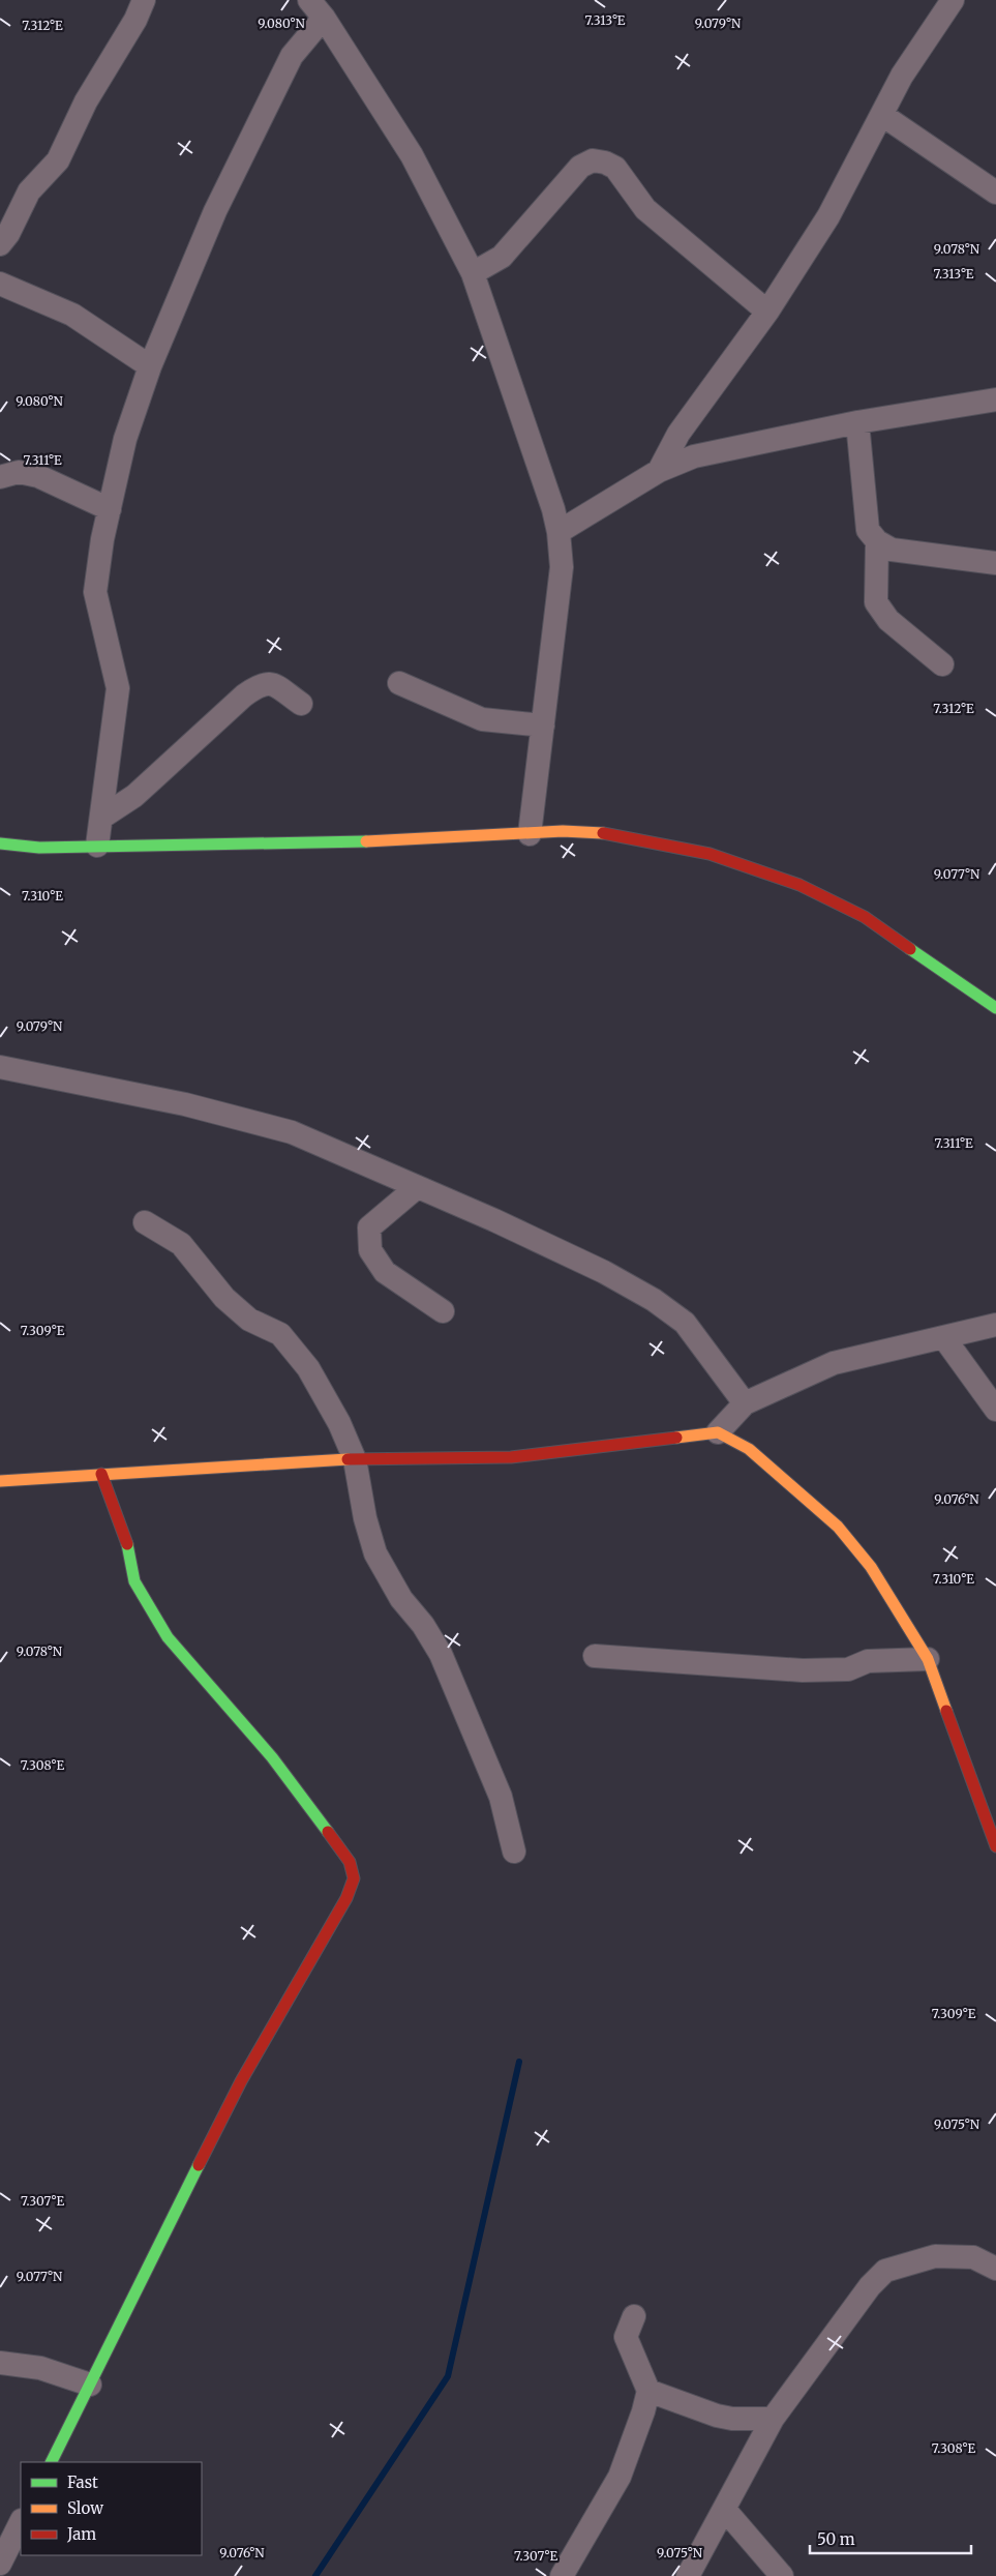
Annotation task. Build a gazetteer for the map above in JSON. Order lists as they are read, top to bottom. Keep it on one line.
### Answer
{"legend":["Fast","Slow","Jam"],"scale_bar":"50 m","coordinates":["7.313°E","9.080°N","9.079°N","7.312°E","9.078°N","7.311°E","9.077°N","7.310°E","7.309°E","9.076°N","7.308°E","9.075°N","7.307°E"]}
